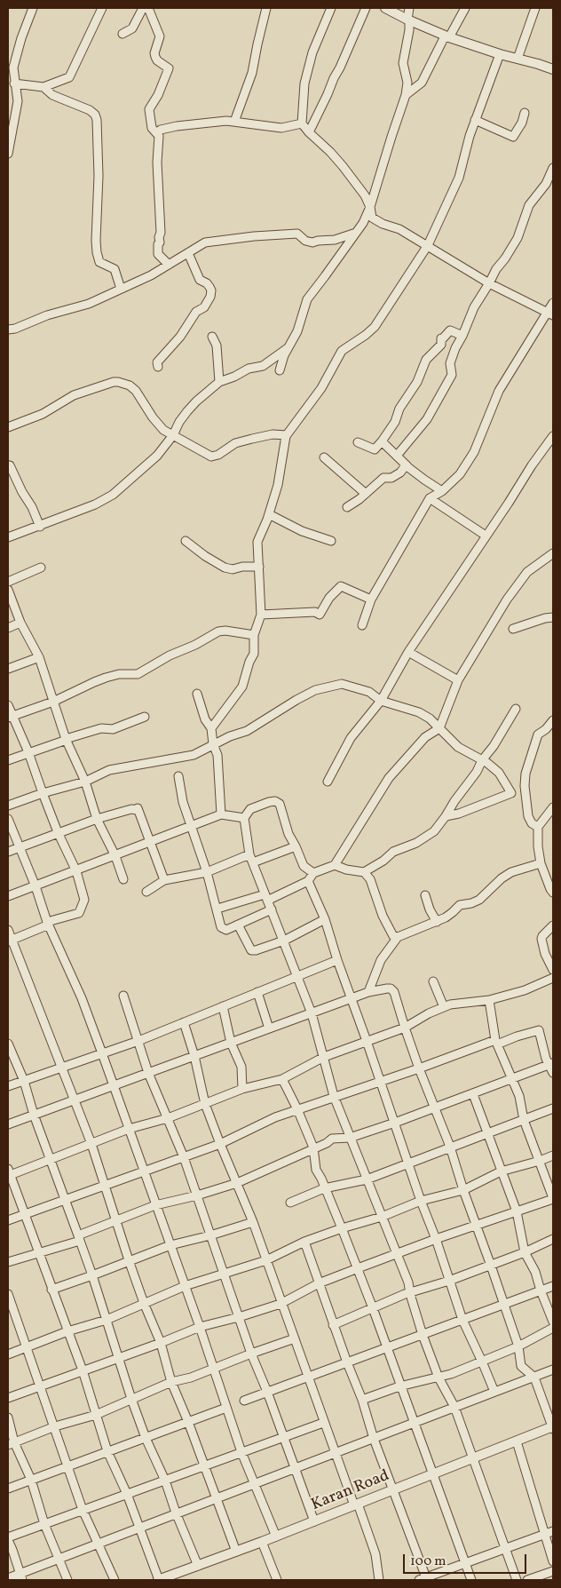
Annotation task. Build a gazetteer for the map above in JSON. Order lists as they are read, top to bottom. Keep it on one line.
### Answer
{"streets":{"street":["Karan Road"]},"scale_bar":"100 m"}
